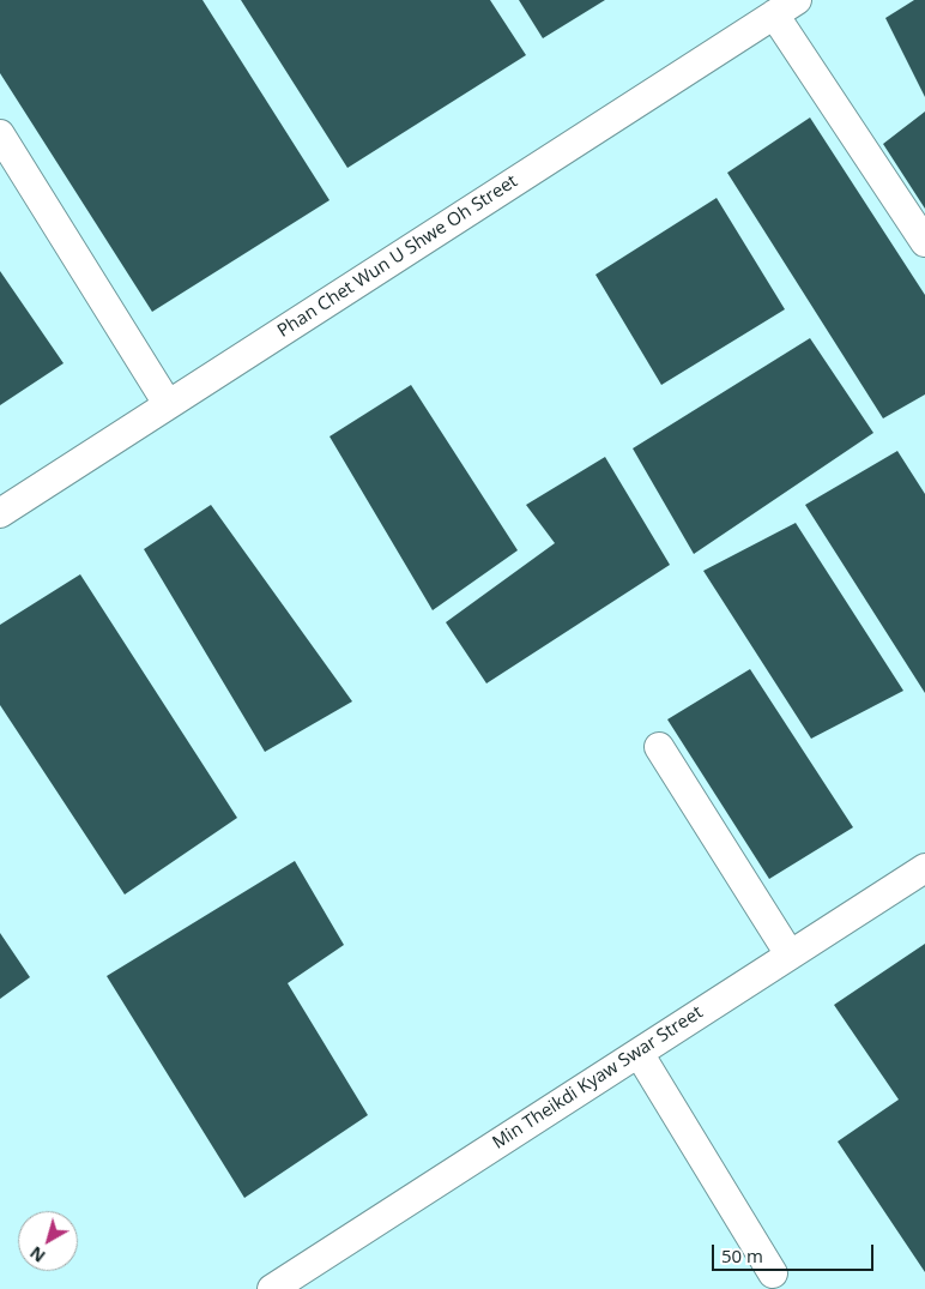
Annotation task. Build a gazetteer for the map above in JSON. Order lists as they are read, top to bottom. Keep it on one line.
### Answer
{"streets":{"street":["Phan Chet Wun U Shwe Oh Street","Min Theikdi Kyaw Swar Street"]},"scale_bar":"50 m","north":"bottom left"}
